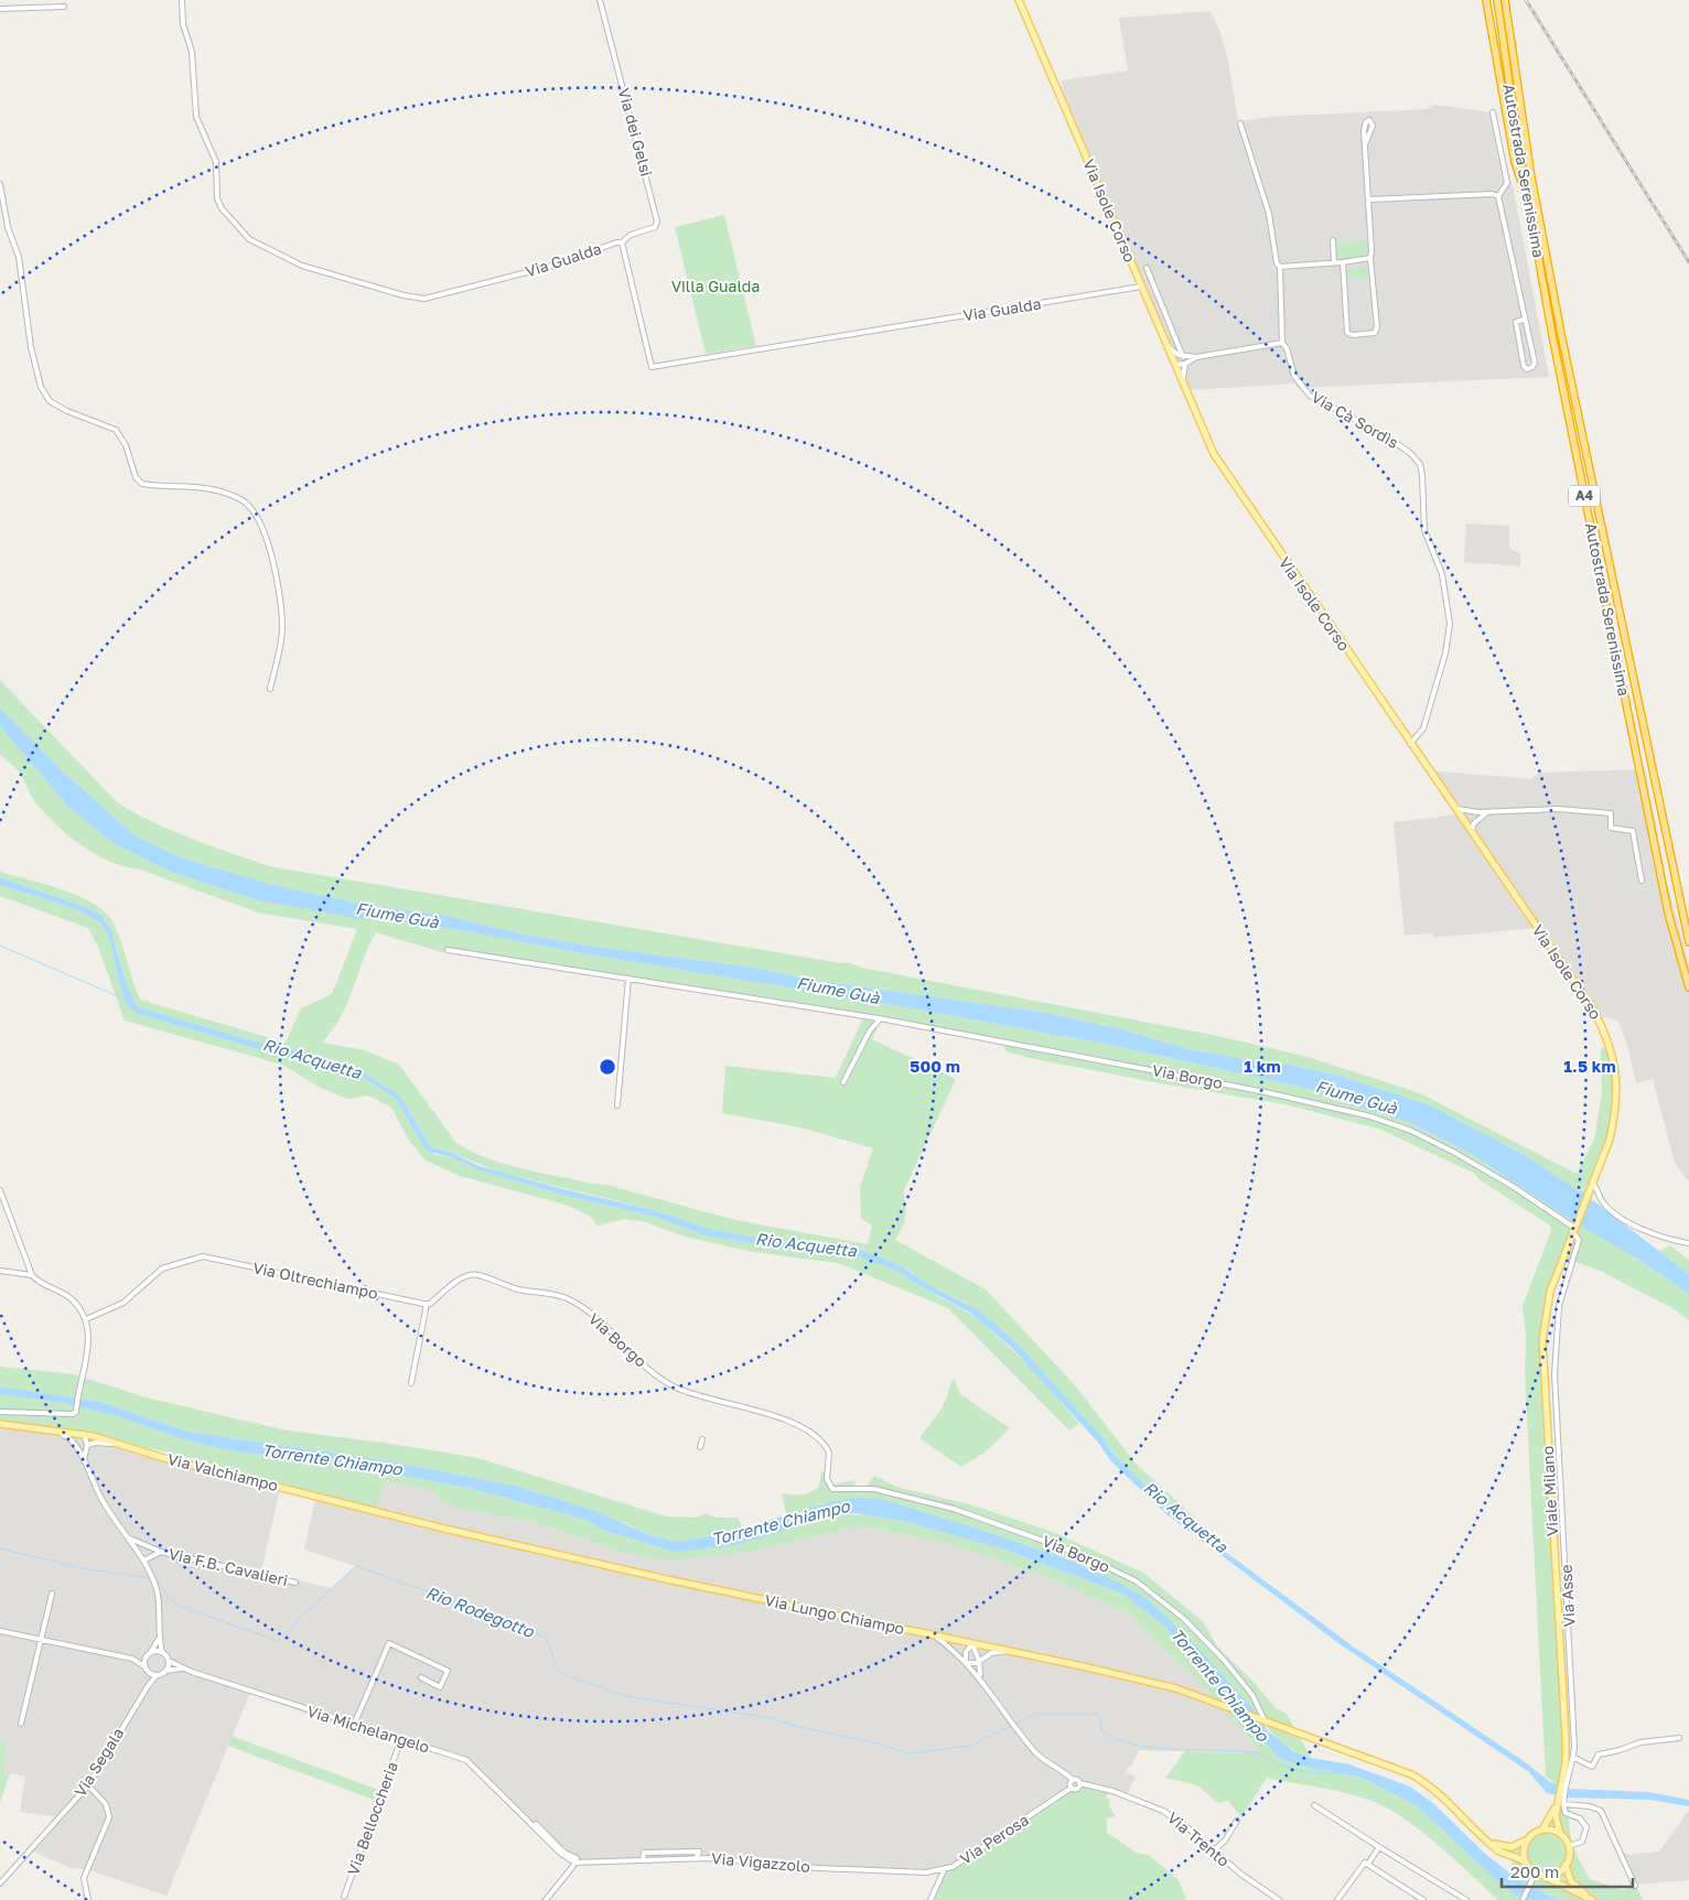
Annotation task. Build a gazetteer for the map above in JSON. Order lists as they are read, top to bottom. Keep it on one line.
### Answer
{"streets":{"highway":["Autostrada Serenissima","A4"],"main road":["Via Isole Corso","Via Valchiampo","Viale Milano","Via Lungo Chiampo"],"street":["Via dei Gelsi","Via Gualda","Via Cà Sordìs","Via Borgo","Via Oltrechiampo","Via F.B. Cavalieri","Via Asse","Via Michelangelo","Via Segala","Via Belloccheria","Via Perosa","Via Trento","Via Vigazzolo"]},"crossings":[["Via dei Gelsi","Via Gualda"],["Via Isole Corso","Via Gualda"],["Via Isole Corso","Via Cà Sordìs"],["Via Isole Corso","Viale Milano"],["Via Borgo","Via Oltrechiampo"],["Via Borgo","Viale Milano"],["Via Borgo","Via Asse"],["Via Borgo","Via Lungo Chiampo"],["Via Valchiampo","Via Lungo Chiampo"],["Viale Milano","Via Asse"],["Via Michelangelo","Via Segala"],["Via Michelangelo","Via Belloccheria"],["Via Michelangelo","Via Vigazzolo"],["Via Perosa","Via Trento"],["Via Perosa","Via Vigazzolo"]],"water":["Fiume Guà","Rio Acquetta","Torrente Chiampo","Rio Rodegotto"],"parks":["Villa Gualda"],"scale_bar":"200 m","rings":["500 m","1 km","1.5 km"]}
